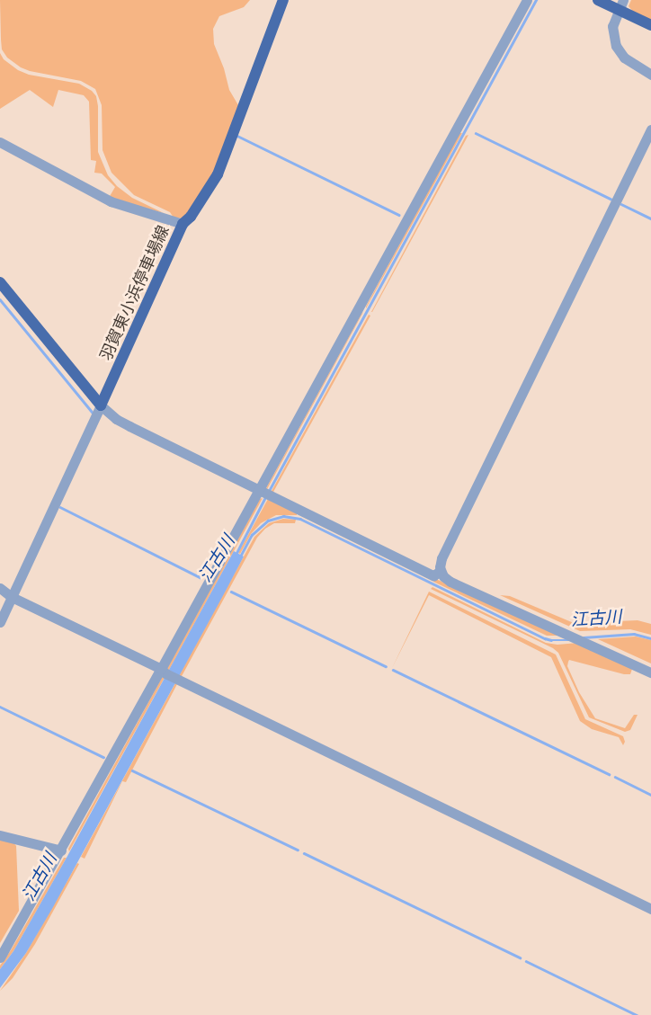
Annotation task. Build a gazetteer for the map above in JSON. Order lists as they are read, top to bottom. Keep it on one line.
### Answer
{"streets":{"main road":["羽賀東小浜停車場線"]},"water":["江古川"]}
